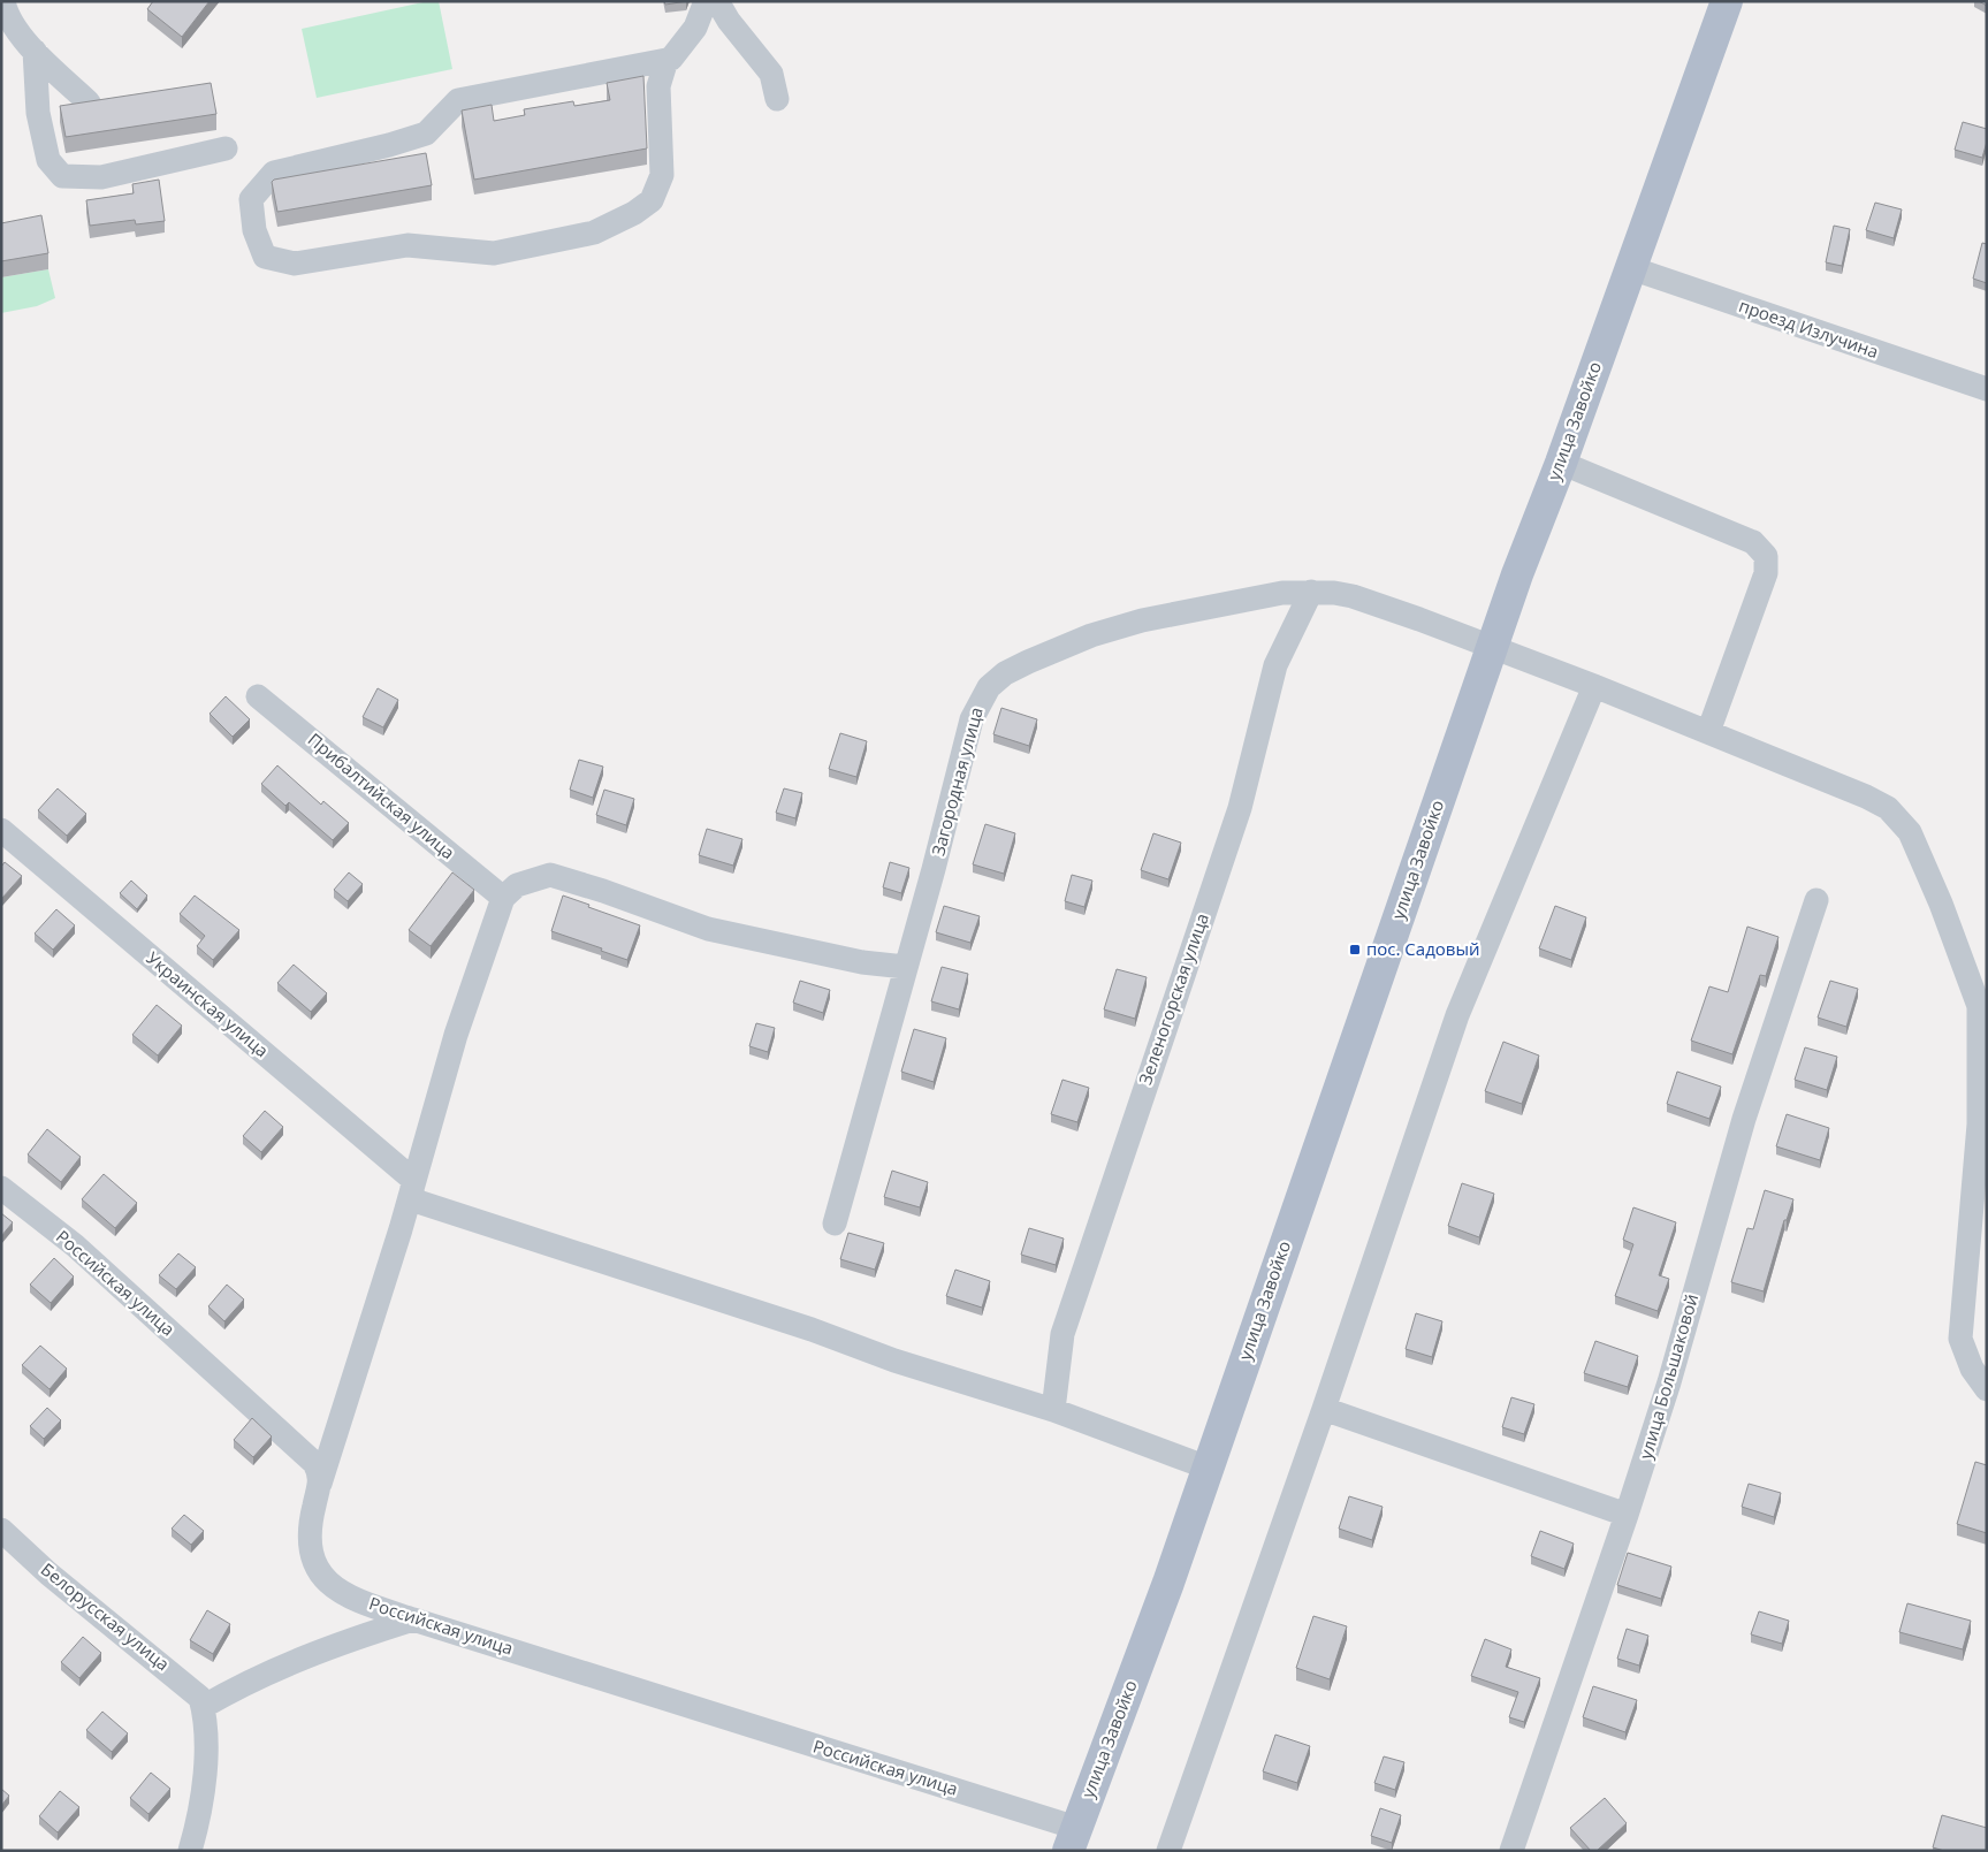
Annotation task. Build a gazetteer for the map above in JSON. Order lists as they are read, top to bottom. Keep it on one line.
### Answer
{"streets":{"main road":["улица Завойко"],"street":["проезд Излучина","Загородная улица","Прибалтийская улица","Зеленогорская улица","Украинская улица","Российская улица","улица Большаковой","Белорусская улица"]},"crossings":[["проезд Излучина","улица Завойко"],["улица Завойко","Загородная улица"],["улица Завойко","Российская улица"],["Загородная улица","Зеленогорская улица"],["Зеленогорская улица","Украинская улица"]],"places":{"transit":["пос. Садовый"]}}
